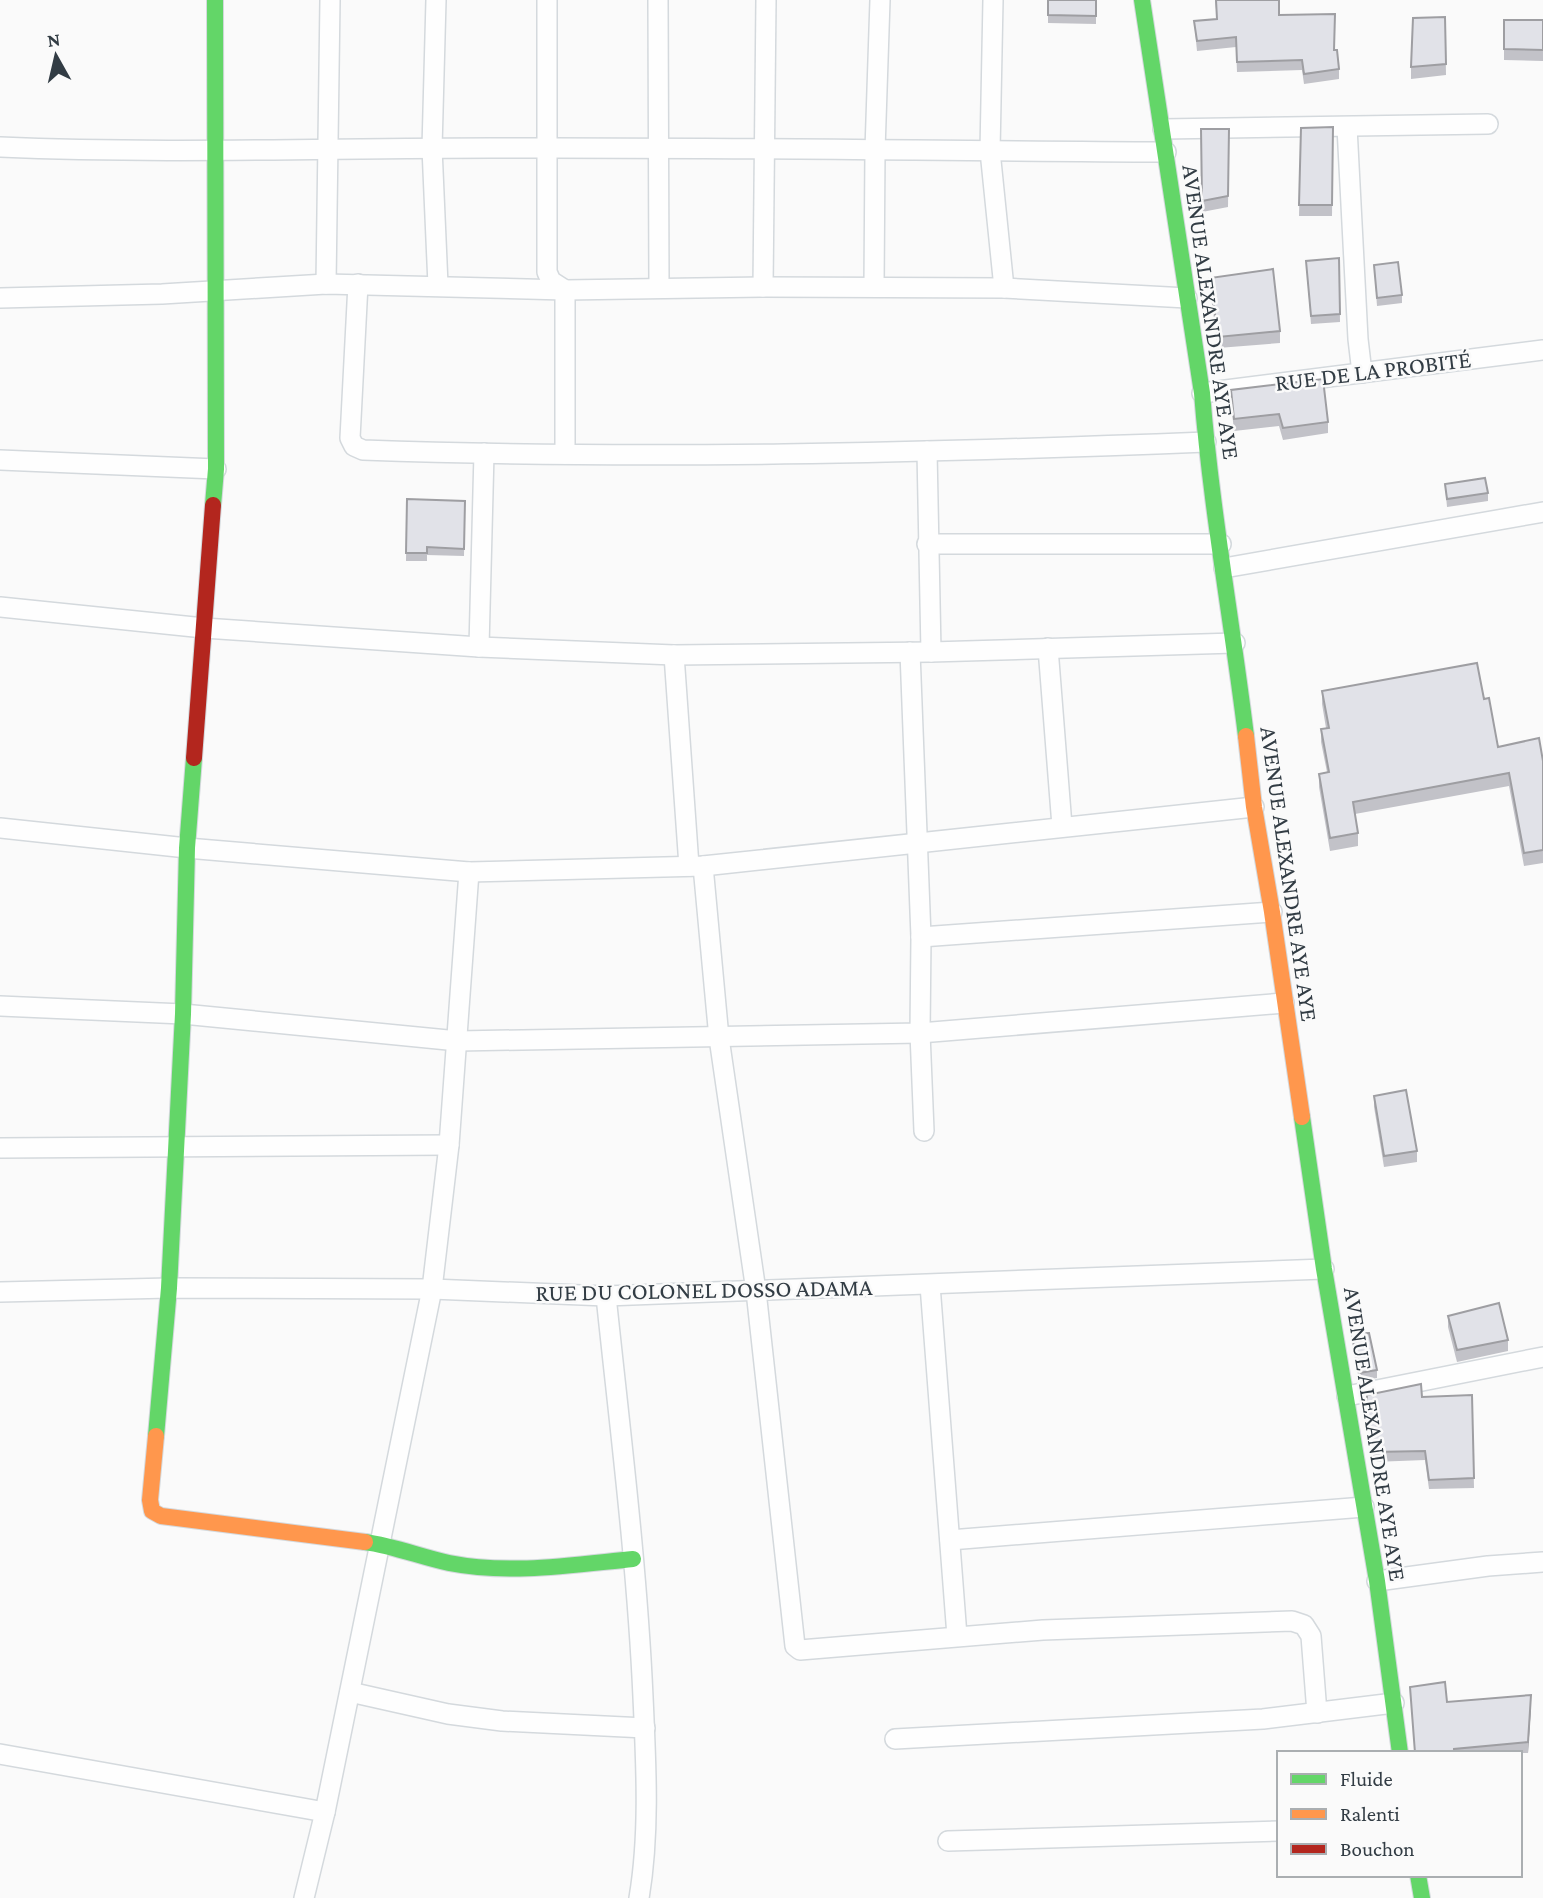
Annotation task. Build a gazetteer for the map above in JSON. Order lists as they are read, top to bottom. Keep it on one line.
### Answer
{"streets":{"street":["AVENUE ALEXANDRE AYE AYE","RUE DE LA PROBITÉ","RUE DU COLONEL DOSSO ADAMA"]},"crossings":[["AVENUE ALEXANDRE AYE AYE","RUE DE LA PROBITÉ"],["AVENUE ALEXANDRE AYE AYE","RUE DU COLONEL DOSSO ADAMA"]],"legend":["Fluide","Ralenti","Bouchon"],"north":"top"}
